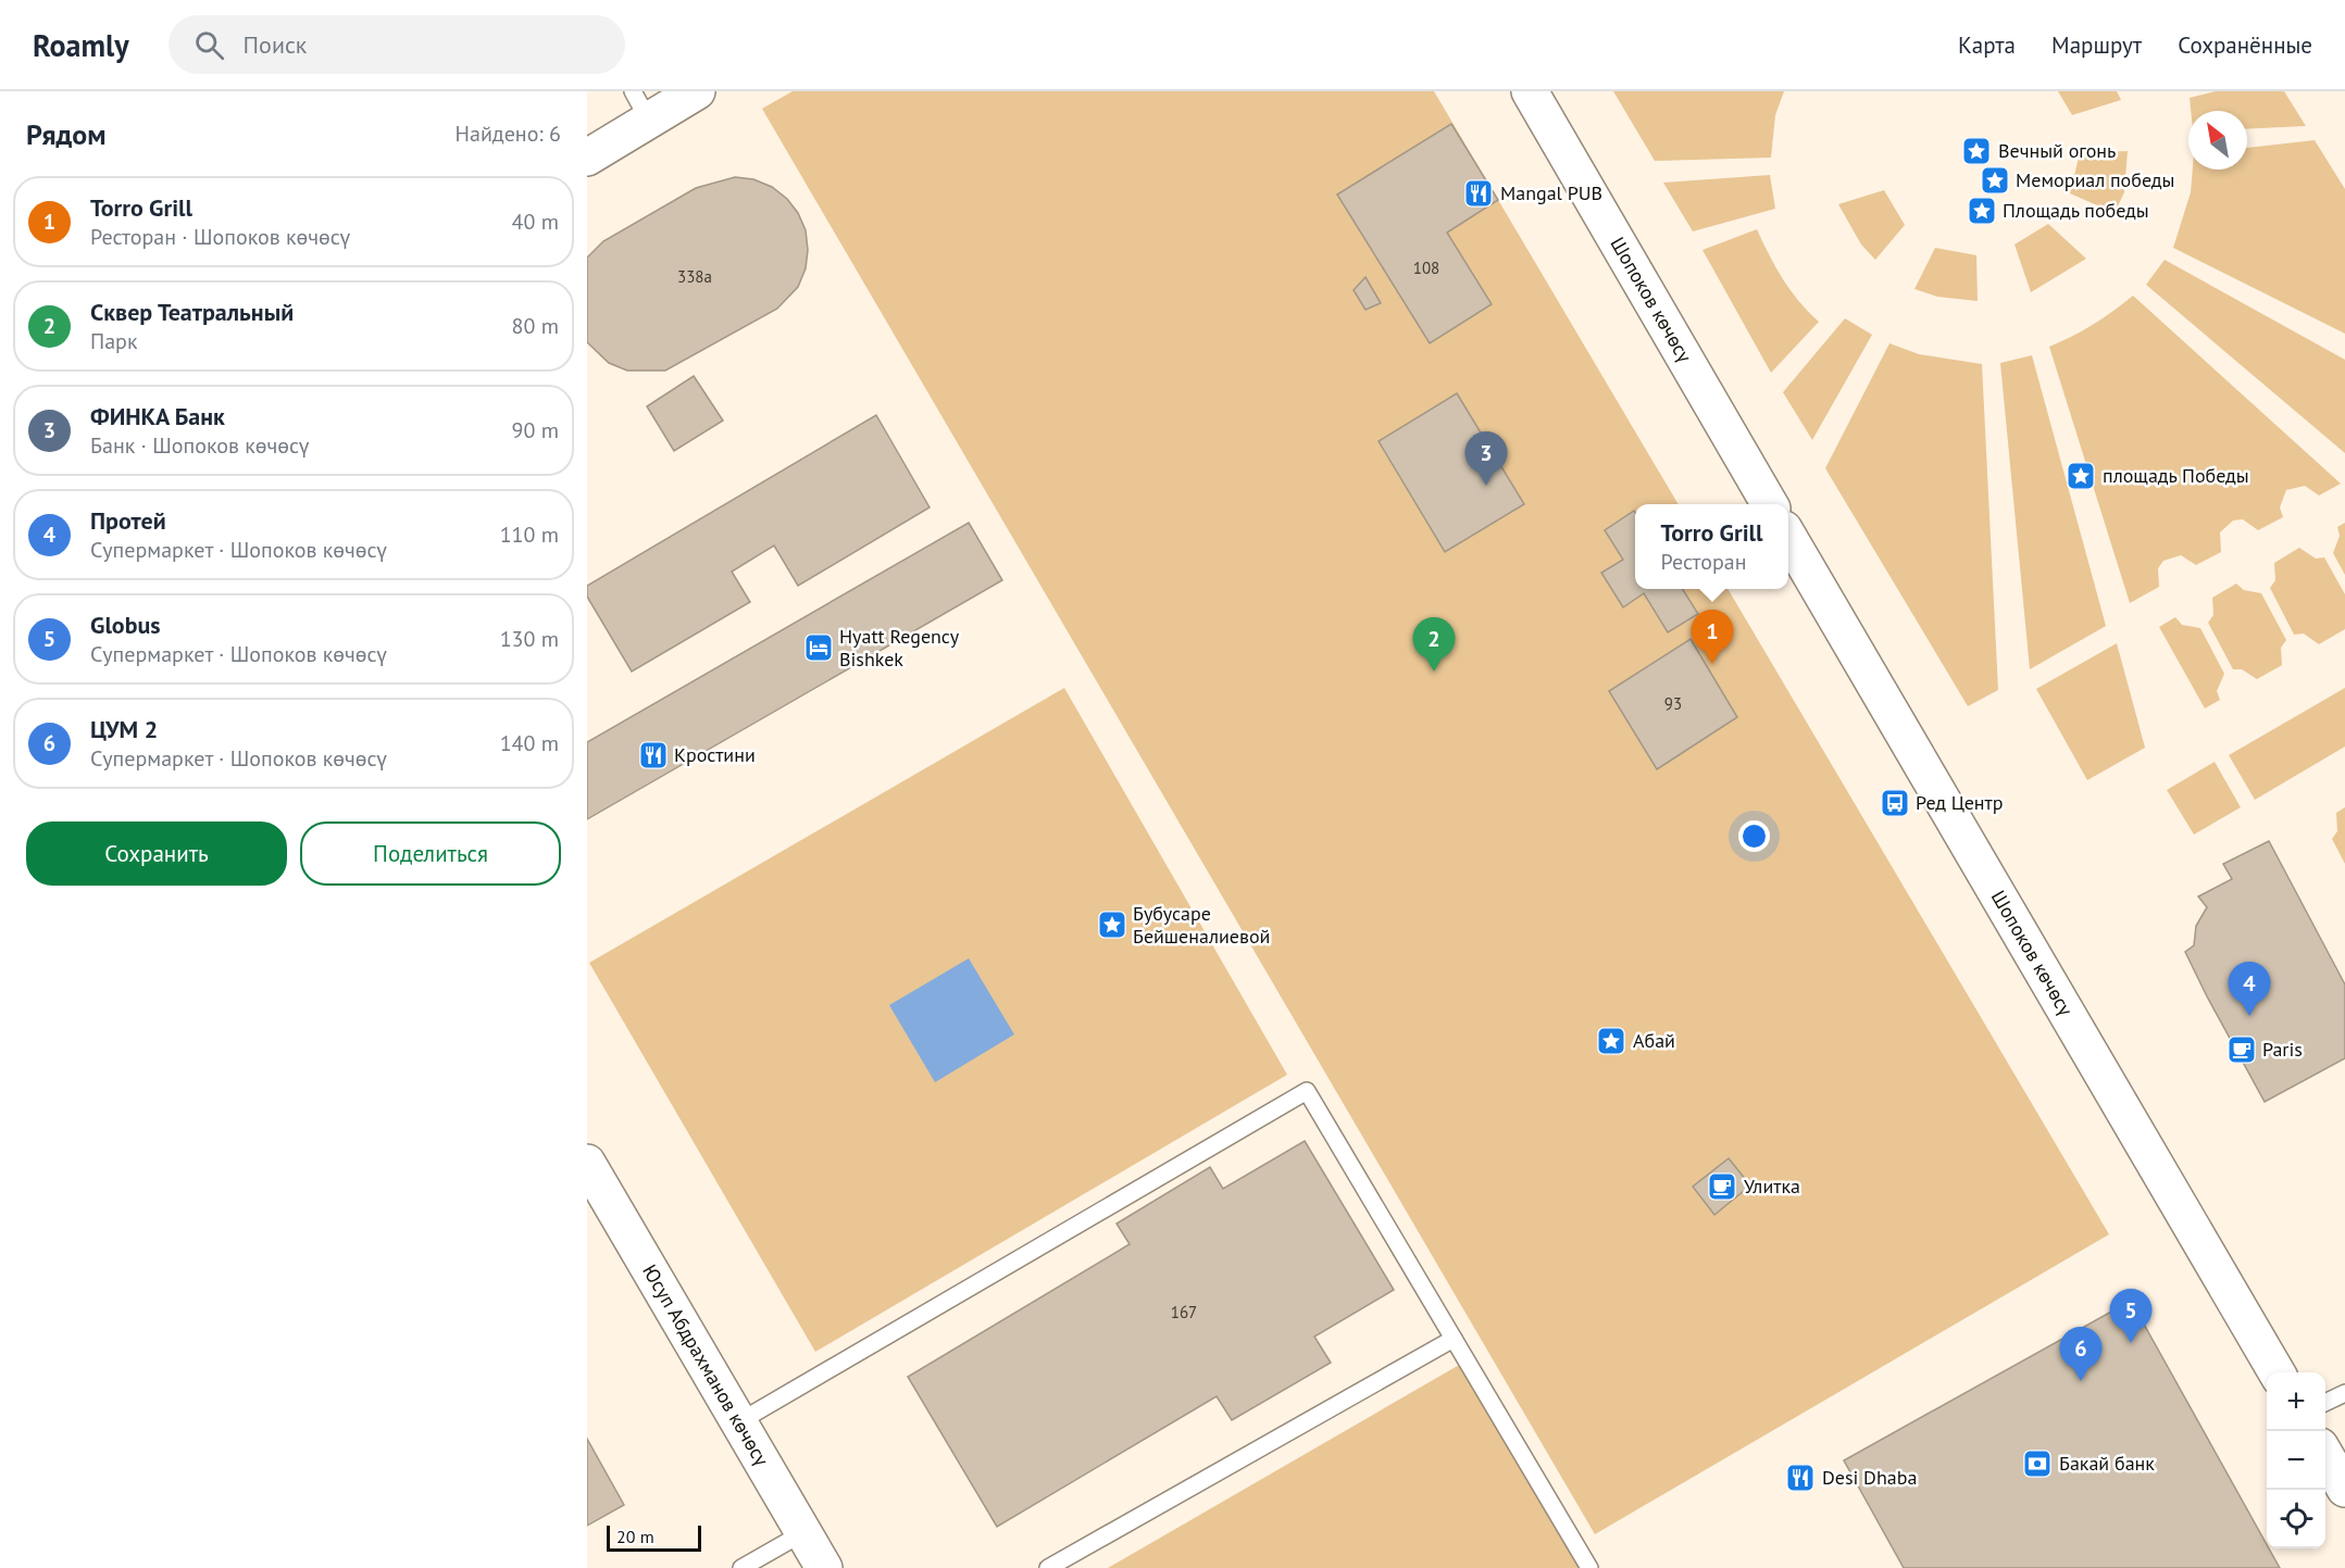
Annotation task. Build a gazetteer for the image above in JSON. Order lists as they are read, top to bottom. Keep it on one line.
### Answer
{"streets":{"street":["Шопоков көчөсү","Юсуп Абдрахманов көчөсү"]},"places":{"place":["Вечный огонь","Мемориал победы","Площадь победы","площадь Победы","Бубусаре Бейшеналиевой","Абай"],"restaurant":["Mangal PUB","Кростини","Desi Dhaba"],"hotel":["Hyatt Regency Bishkek"],"bus stop":["Ред Центр"],"cafe":["Paris","Улитка"],"bank":["Бакай банк"]},"house_numbers":["108","338а","93","167"],"scale_bar":"20 m","north":"top left","page":{"header":"Roamly","search":"Поиск","nav":["Карта","Маршрут","Сохранённые"],"heading":["Рядом","Найдено: 6"],"list":[{"mark":"1","name":"Torro Grill","note":"Ресторан · Шопоков көчөсү","value":"40 m"},{"mark":"2","name":"Сквер Театральный","note":"Парк","value":"80 m"},{"mark":"3","name":"ФИНКА Банк","note":"Банк · Шопоков көчөсү","value":"90 m"},{"mark":"4","name":"Протей","note":"Супермаркет · Шопоков көчөсү","value":"110 m"},{"mark":"5","name":"Globus","note":"Супермаркет · Шопоков көчөсү","value":"130 m"},{"mark":"6","name":"ЦУМ 2","note":"Супермаркет · Шопоков көчөсү","value":"140 m"}],"pins":["3","1","2","4","5","6"],"popup":["Torro Grill","Ресторан"],"buttons":["Сохранить","Поделиться"],"map_buttons":["+","−"],"scale":"20 m"}}
